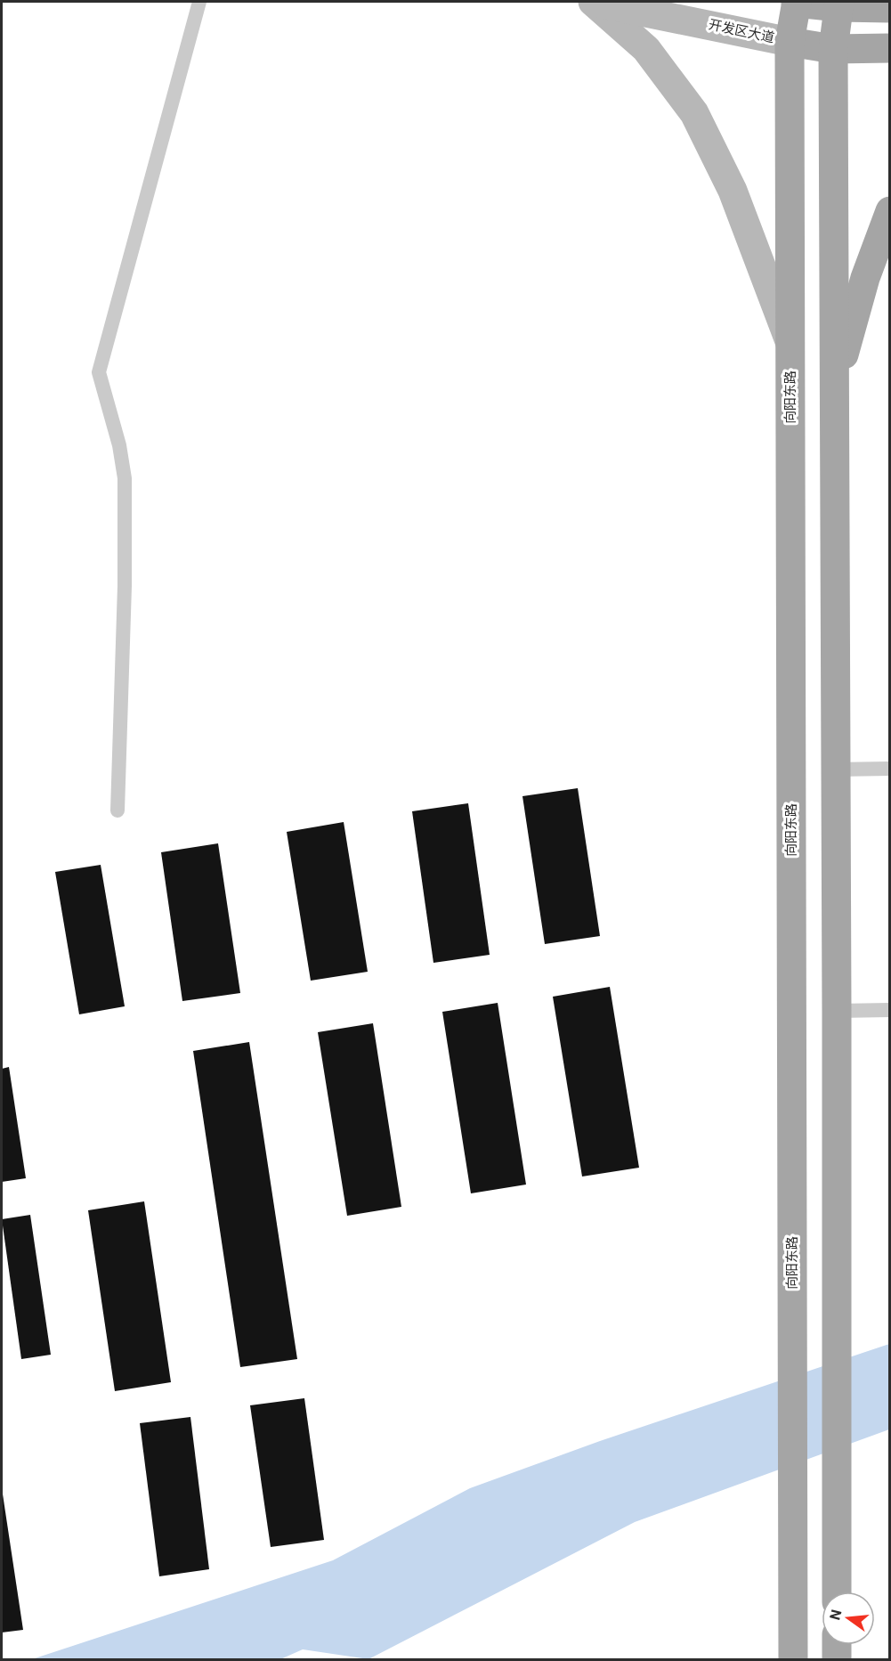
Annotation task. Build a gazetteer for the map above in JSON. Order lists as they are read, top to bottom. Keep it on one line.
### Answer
{"streets":{"main road":["开发区大道","向阳东路"]},"crossings":[["开发区大道","向阳东路"]],"north":"left"}
